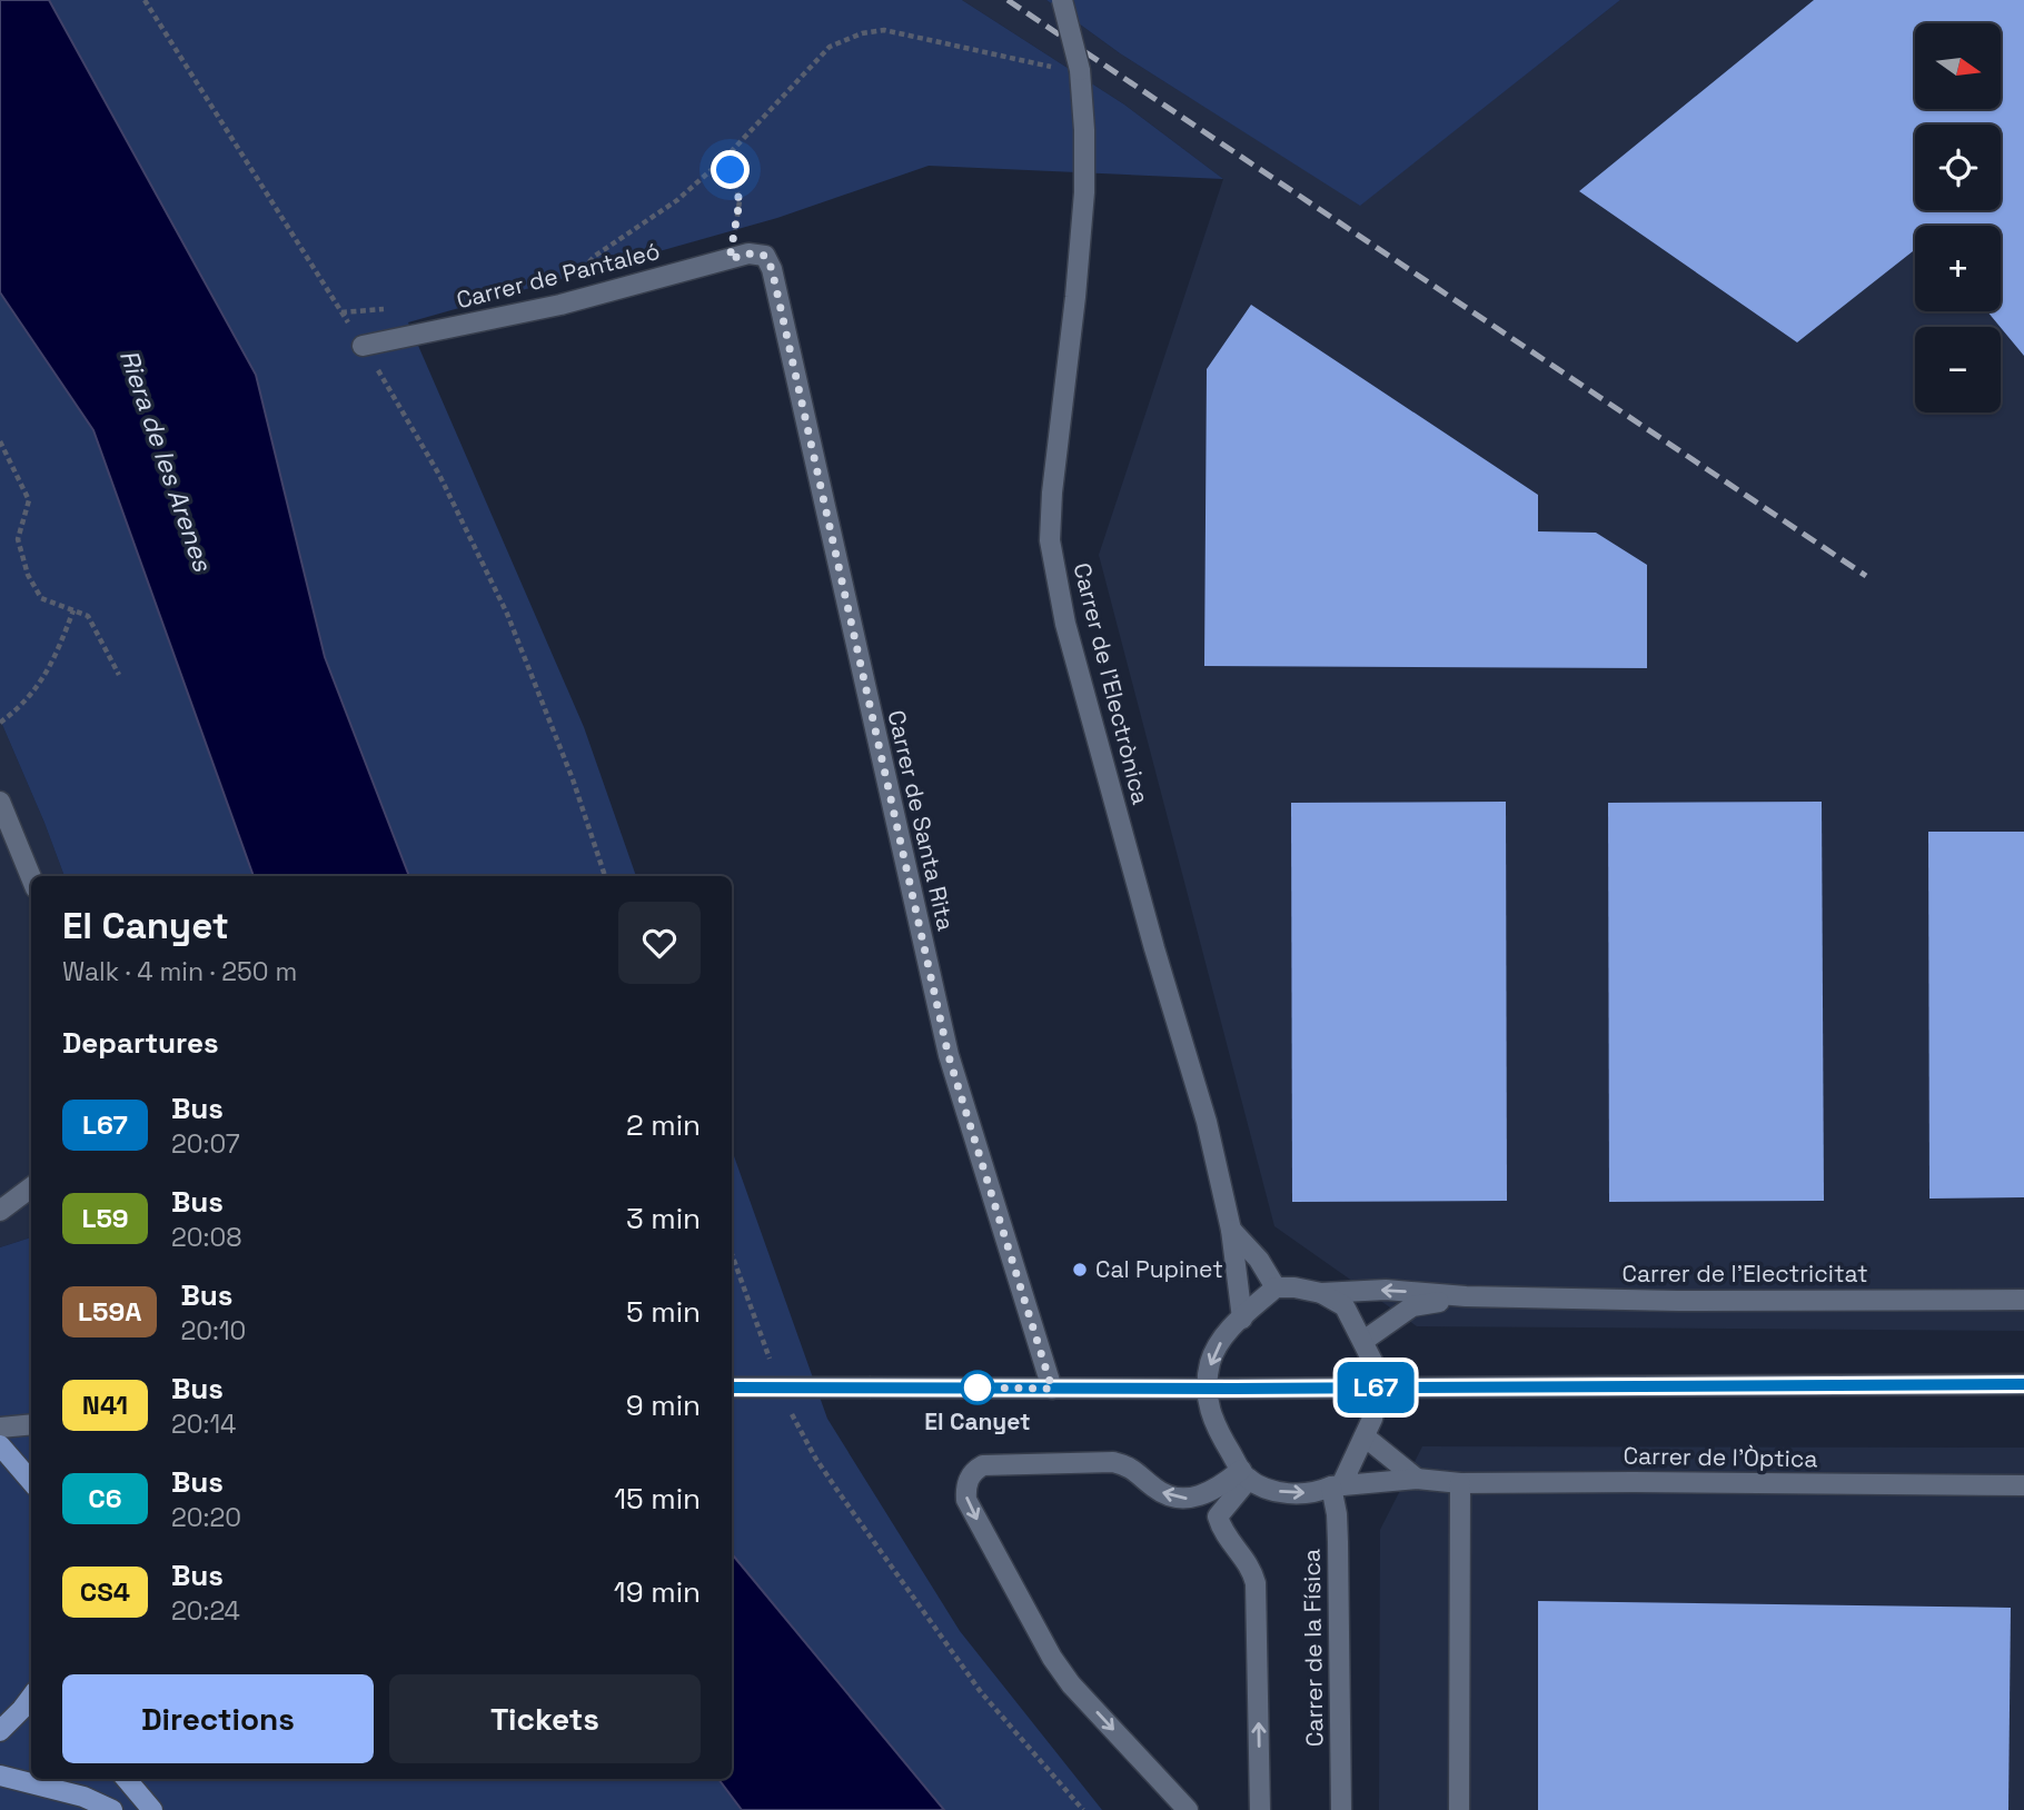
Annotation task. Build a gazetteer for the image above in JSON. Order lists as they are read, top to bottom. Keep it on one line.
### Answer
{"streets":{"street":["Carrer de Pantaleó","Carrer de l'Electrònica","Carrer de Santa Rita","Carrer de l'Electricitat","Carrer de l'Òptica","Carrer de la Física"]},"crossings":[["Carrer de Pantaleó","Carrer de Santa Rita"],["Carrer de l'Òptica","Carrer de la Física"]],"water":["Riera de les Arenes"],"places":["Cal Pupinet","El Canyet"],"lines":["bus line L67"],"north":"right","page":{"on_map":"L67","map_buttons":["+","−"],"heading":[["El Canyet","Walk · 4 min · 250 m"],"Departures"],"list":[{"mark":"L67","name":"Bus","note":"20:07","value":"2 min"},{"mark":"L59","name":"Bus","note":"20:08","value":"3 min"},{"mark":"L59A","name":"Bus","note":"20:10","value":"5 min"},{"mark":"N41","name":"Bus","note":"20:14","value":"9 min"},{"mark":"C6","name":"Bus","note":"20:20","value":"15 min"},{"mark":"CS4","name":"Bus","note":"20:24","value":"19 min"}],"buttons":["Directions","Tickets"]}}
